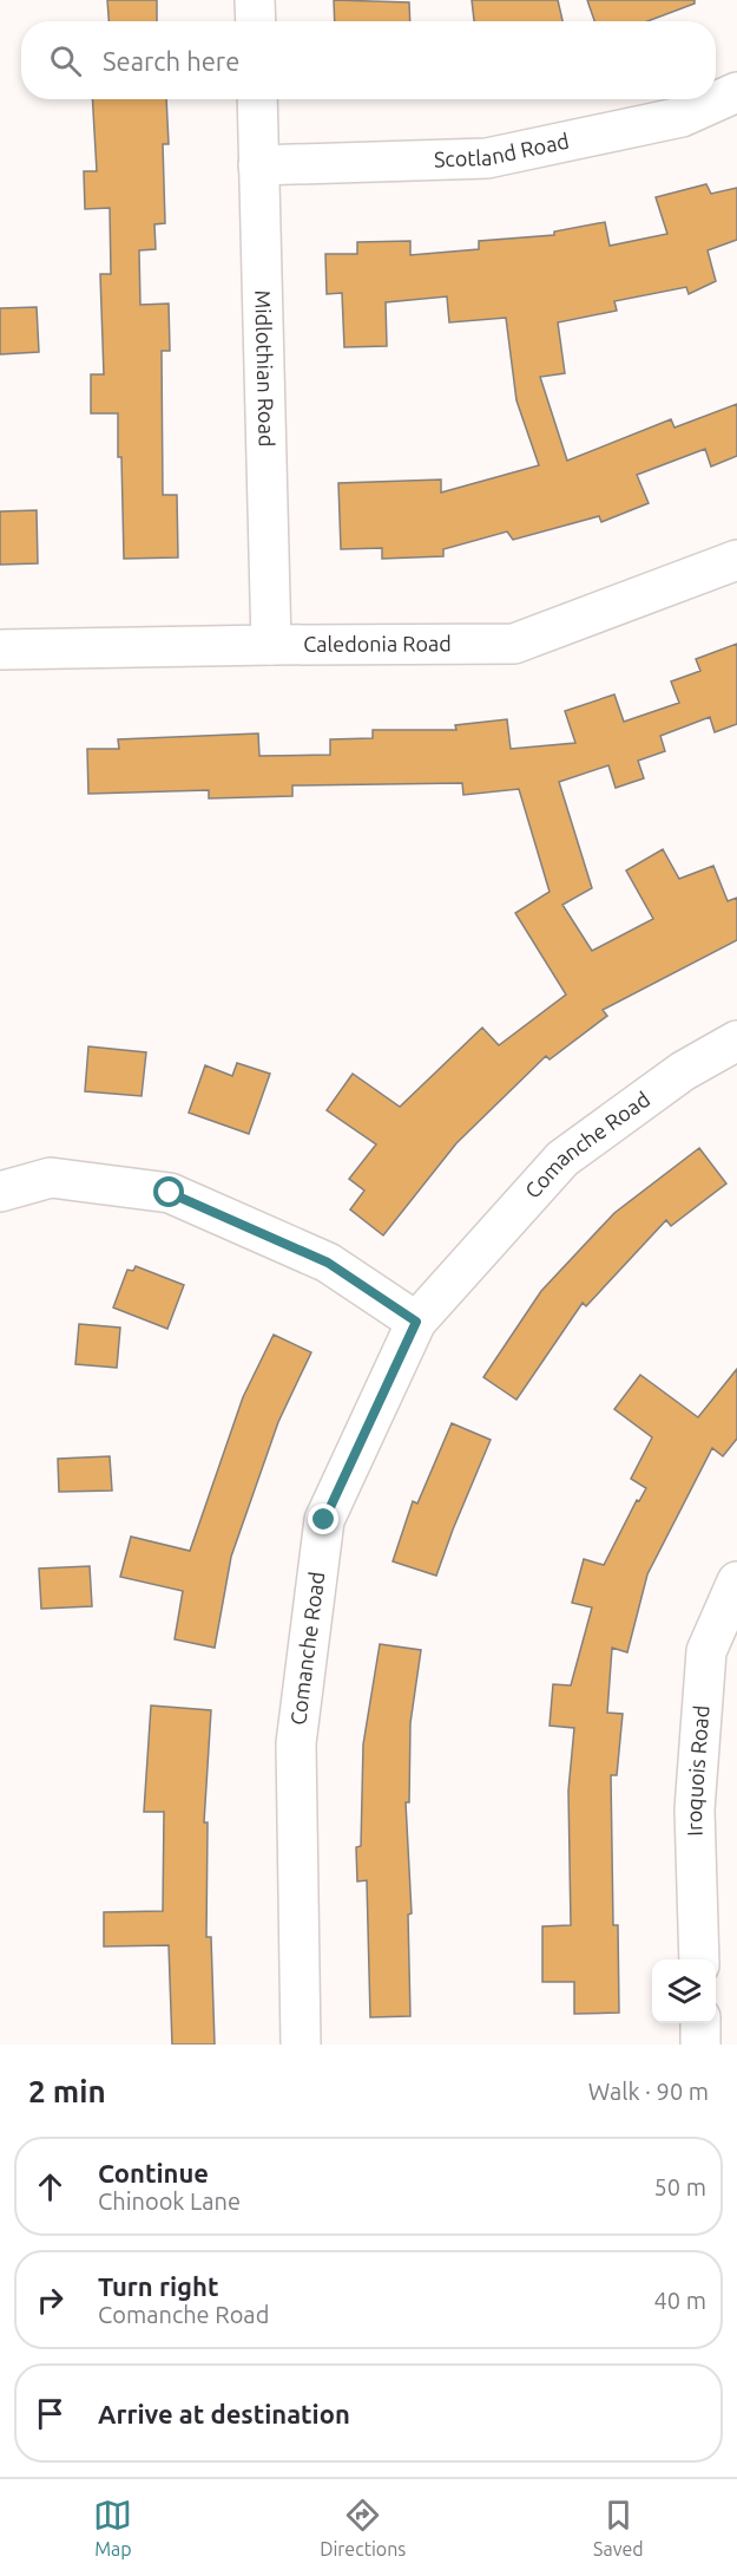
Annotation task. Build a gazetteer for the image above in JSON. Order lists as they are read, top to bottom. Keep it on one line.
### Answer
{"streets":{"street":["Scotland Road","Midlothian Road","Caledonia Road","Comanche Road","Iroquois Road"]},"crossings":[["Scotland Road","Midlothian Road"],["Midlothian Road","Caledonia Road"]],"page":{"search":"Search here","heading":["2 min","Walk · 90 m"],"list":[["Continue","Chinook Lane","50 m"],["Turn right","Comanche Road","40 m"],"Arrive at destination"],"nav":["Map","Directions","Saved"]}}
